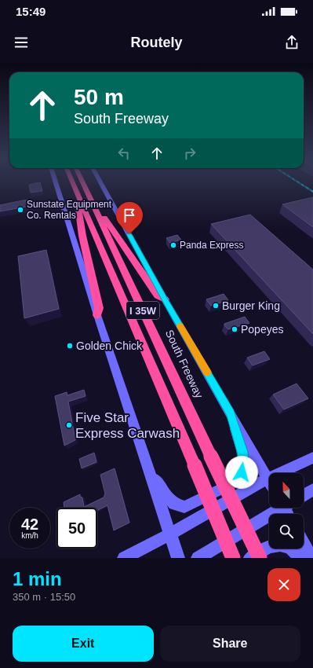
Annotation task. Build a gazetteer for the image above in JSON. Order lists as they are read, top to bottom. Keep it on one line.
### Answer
{"streets":{"highway":["I 35W","South Freeway"]},"places":["Sunstate Equipment Co. Rentals","Panda Express","Burger King","Popeyes","Golden Chick","Five Star Express Carwash"],"north":"top","page":{"status":"15:49","header":"Routely","turn":["50 m","South Freeway"],"speed":"42 km/h","limit":"50","heading":["1 min","350 m · 15:50"],"buttons":["Exit","Share"]}}
